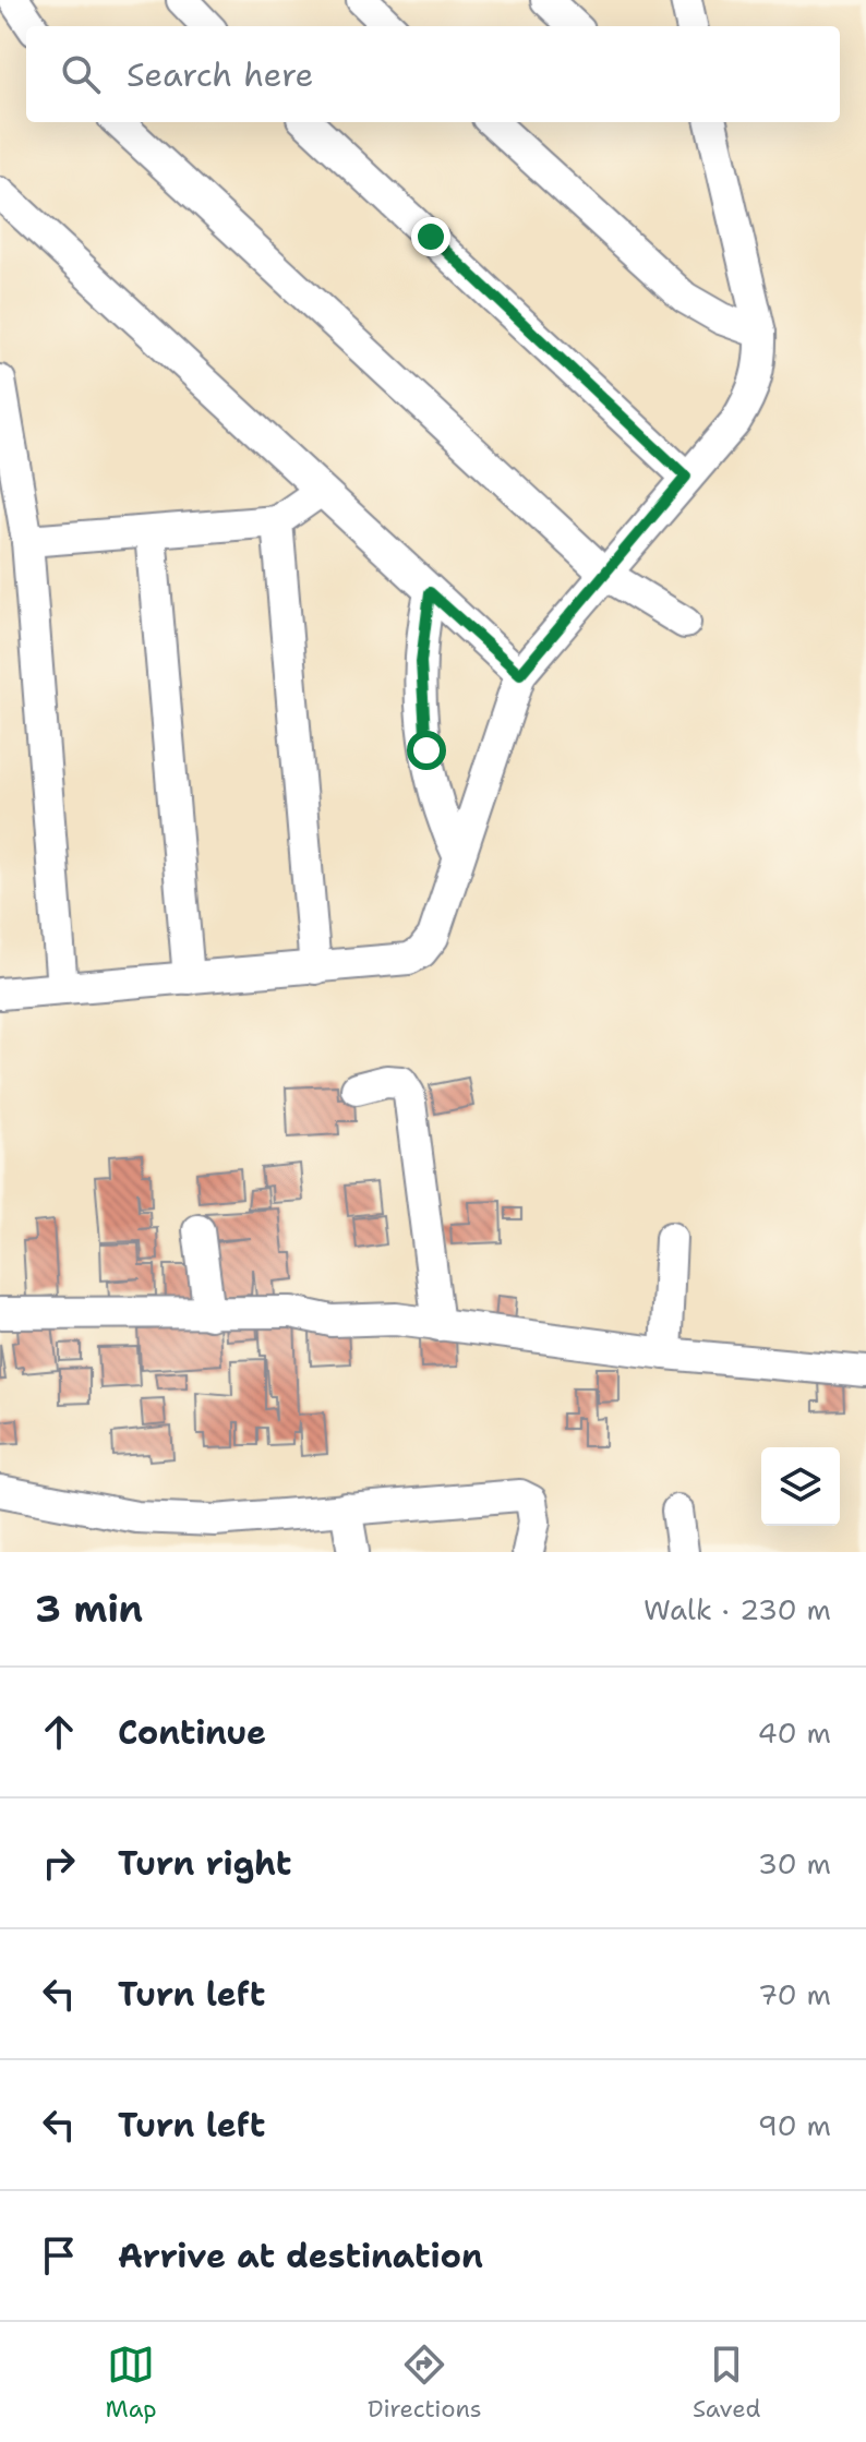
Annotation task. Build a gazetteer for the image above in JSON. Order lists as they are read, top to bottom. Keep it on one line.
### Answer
{"page":{"search":"Search here","heading":["3 min","Walk · 230 m"],"list":[["Continue","40 m"],["Turn right","30 m"],["Turn left","70 m"],["Turn left","90 m"],"Arrive at destination"],"nav":["Map","Directions","Saved"]}}
